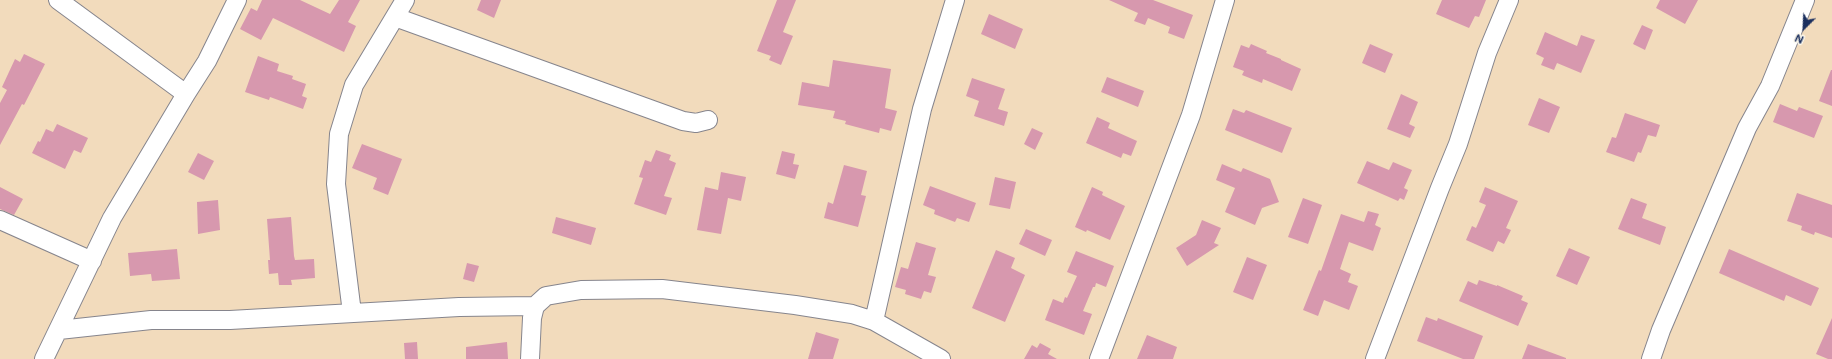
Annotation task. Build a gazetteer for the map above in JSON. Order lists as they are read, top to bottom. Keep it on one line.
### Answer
{"north":"bottom left"}
